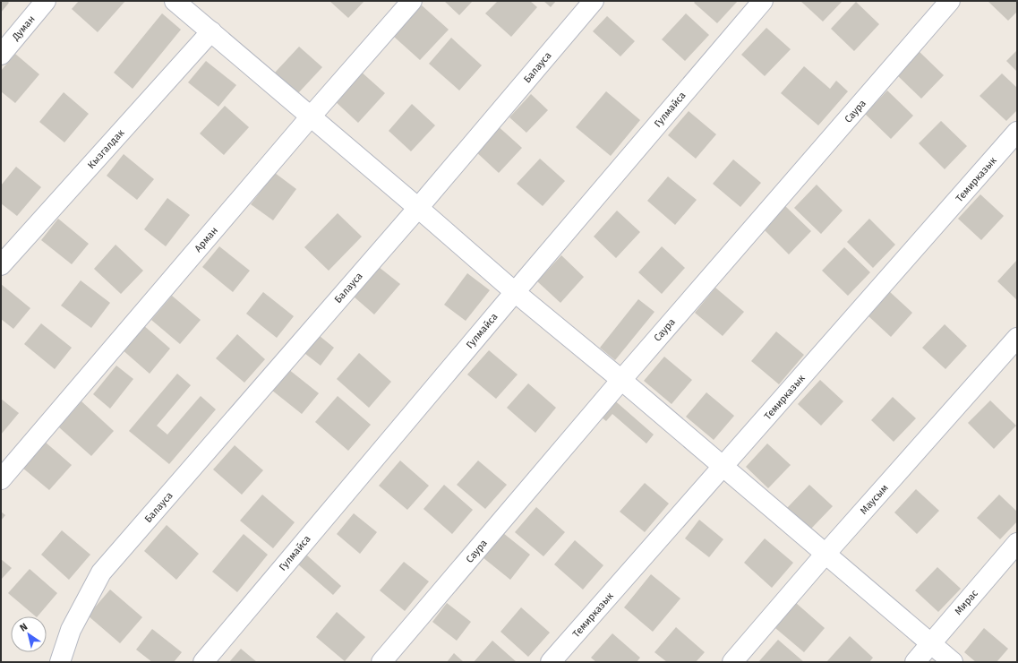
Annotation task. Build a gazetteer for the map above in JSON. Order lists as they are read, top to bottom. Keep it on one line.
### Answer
{"streets":{"street":["Думан","Балауса","Гулмайса","Саура","Кызгалдак","Темирказык","Арман","Маусым","Мирас"]},"north":"top left"}
